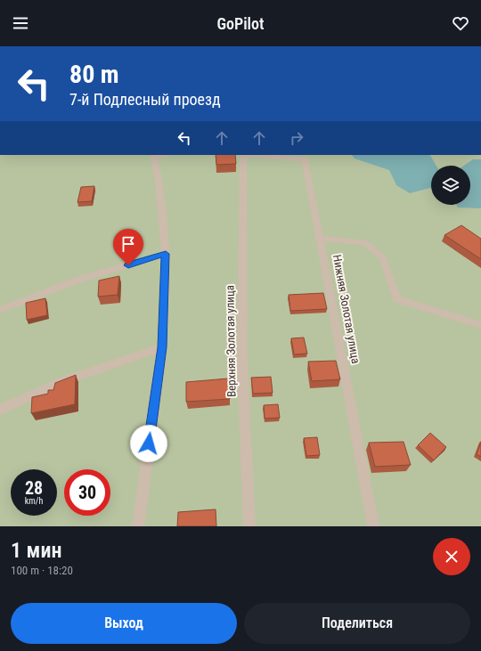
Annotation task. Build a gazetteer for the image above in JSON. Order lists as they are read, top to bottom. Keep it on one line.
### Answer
{"streets":{"street":["Нижняя Золотая улица","Верхняя Золотая улица"]},"page":{"header":"GoPilot","turn":["80 m","7-й Подлесный проезд"],"speed":"28 km/h","limit":"30","heading":["1 мин","100 m · 18:20"],"buttons":["Выход","Поделиться"]}}
